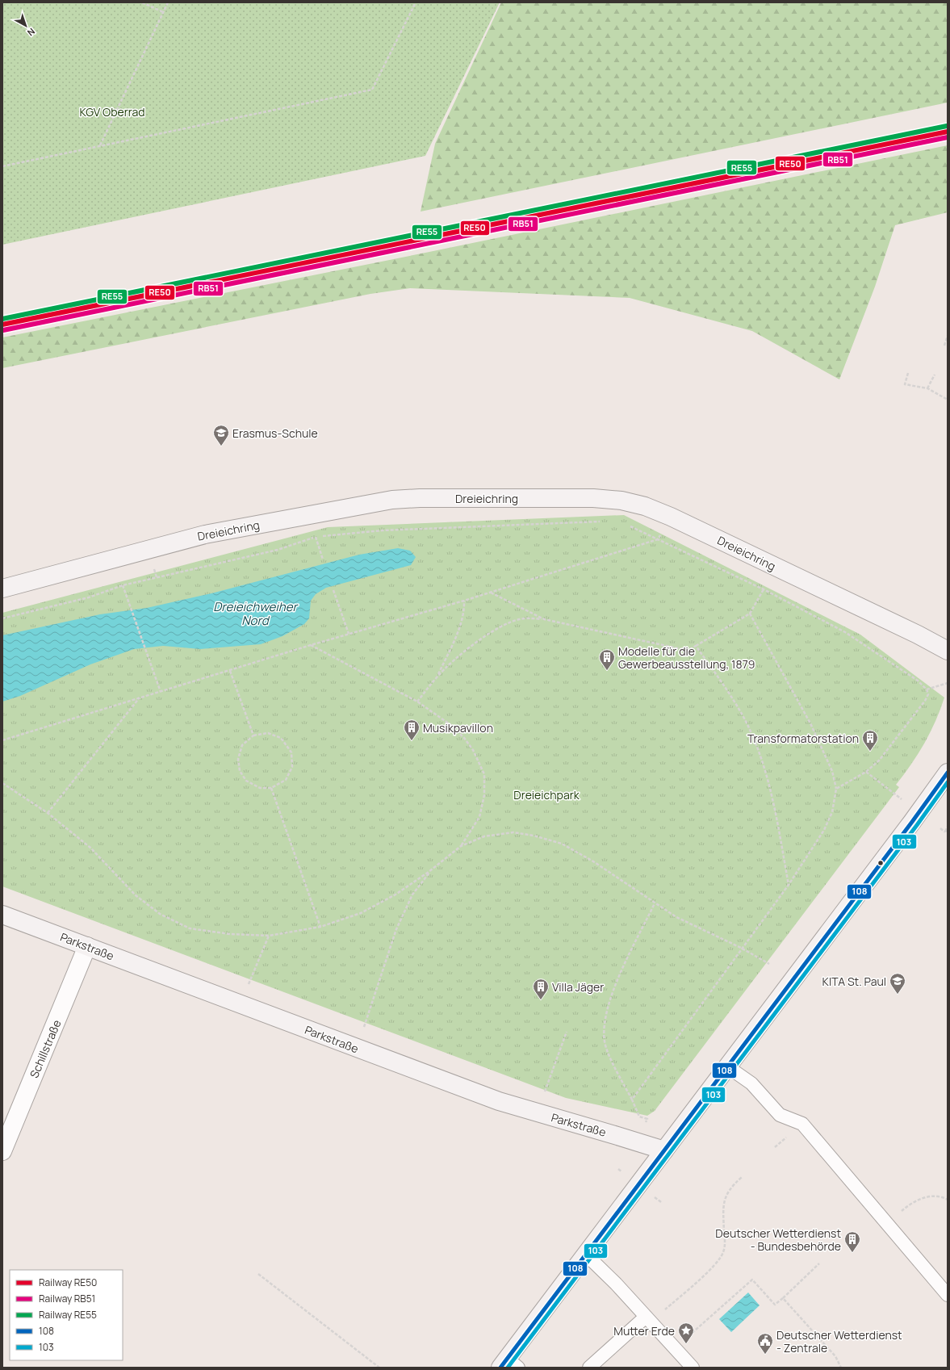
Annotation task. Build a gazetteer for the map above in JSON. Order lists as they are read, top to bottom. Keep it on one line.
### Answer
{"streets":{"street":["Dreieichring","Parkstraße","Schillstraße"]},"crossings":[["Parkstraße","Schillstraße"]],"water":["Dreieichweiher Nord"],"parks":["KGV Oberrad","Dreieichpark"],"places":{"school or university":["Erasmus-Schule","KITA St. Paul"],"building":["Modelle für die Gewerbeausstellung, 1879","Musikpavillon","Transformatorstation","Villa Jäger","Deutscher Wetterdienst - Bundesbehörde"],"place":["Mutter Erde"],"public building":["Deutscher Wetterdienst - Zentrale"]},"lines":["rail line RE55","rail line RE50","rail line RB51","transit line 108","transit line 103"],"legend":["Railway RE50","Railway RB51","Railway RE55","108","103"],"north":"bottom right"}
